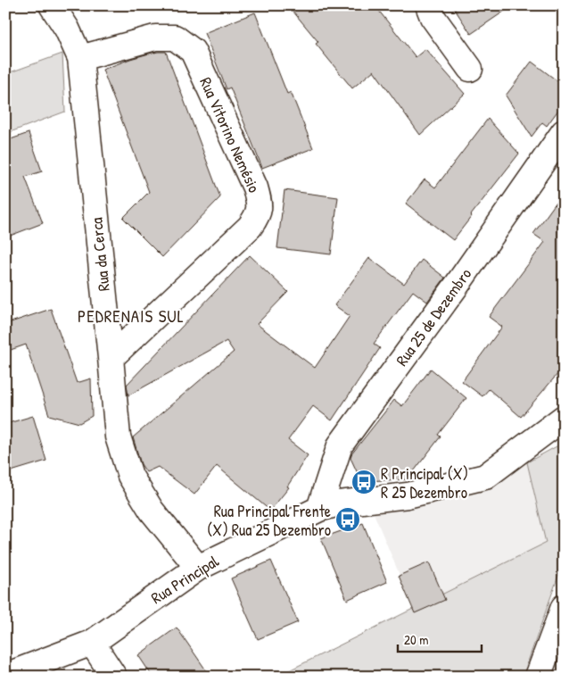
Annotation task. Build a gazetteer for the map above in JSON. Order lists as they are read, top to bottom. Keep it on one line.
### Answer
{"streets":{"street":["Rua Vitorino Nemésio","Rua da Cerca","Rua 25 de Dezembro","Rua Principal"]},"crossings":[["Rua Vitorino Nemésio","Rua da Cerca"],["Rua da Cerca","Rua Principal"],["Rua 25 de Dezembro","Rua Principal"]],"districts":["PEDRENAIS SUL"],"places":{"bus stop":["R Principal (X) R 25 Dezembro","Rua Principal Frente (X) Rua 25 Dezembro"]},"scale_bar":"20 m"}
